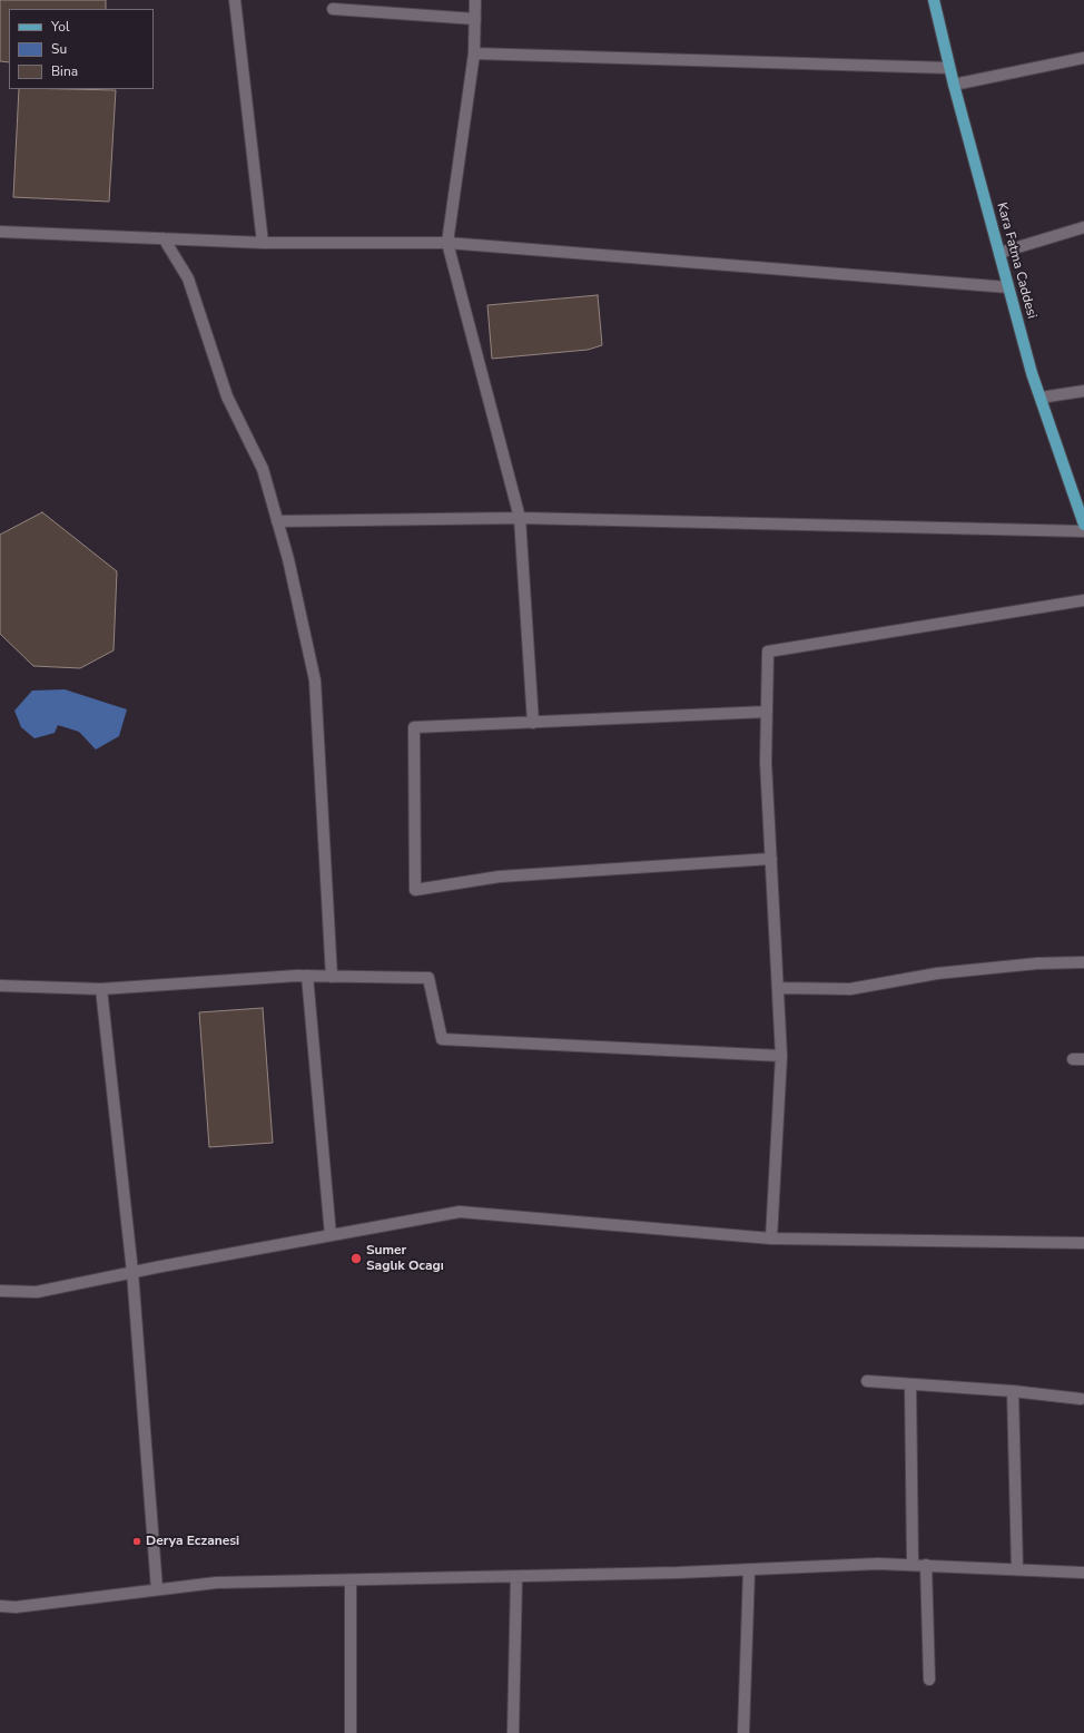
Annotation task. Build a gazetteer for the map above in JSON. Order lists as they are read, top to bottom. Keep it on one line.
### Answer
{"streets":{"main road":["Kara Fatma Caddesi"]},"places":["Sumer Saglık Ocagı","Derya Eczanesi"],"legend":["Yol","Su","Bina"]}
